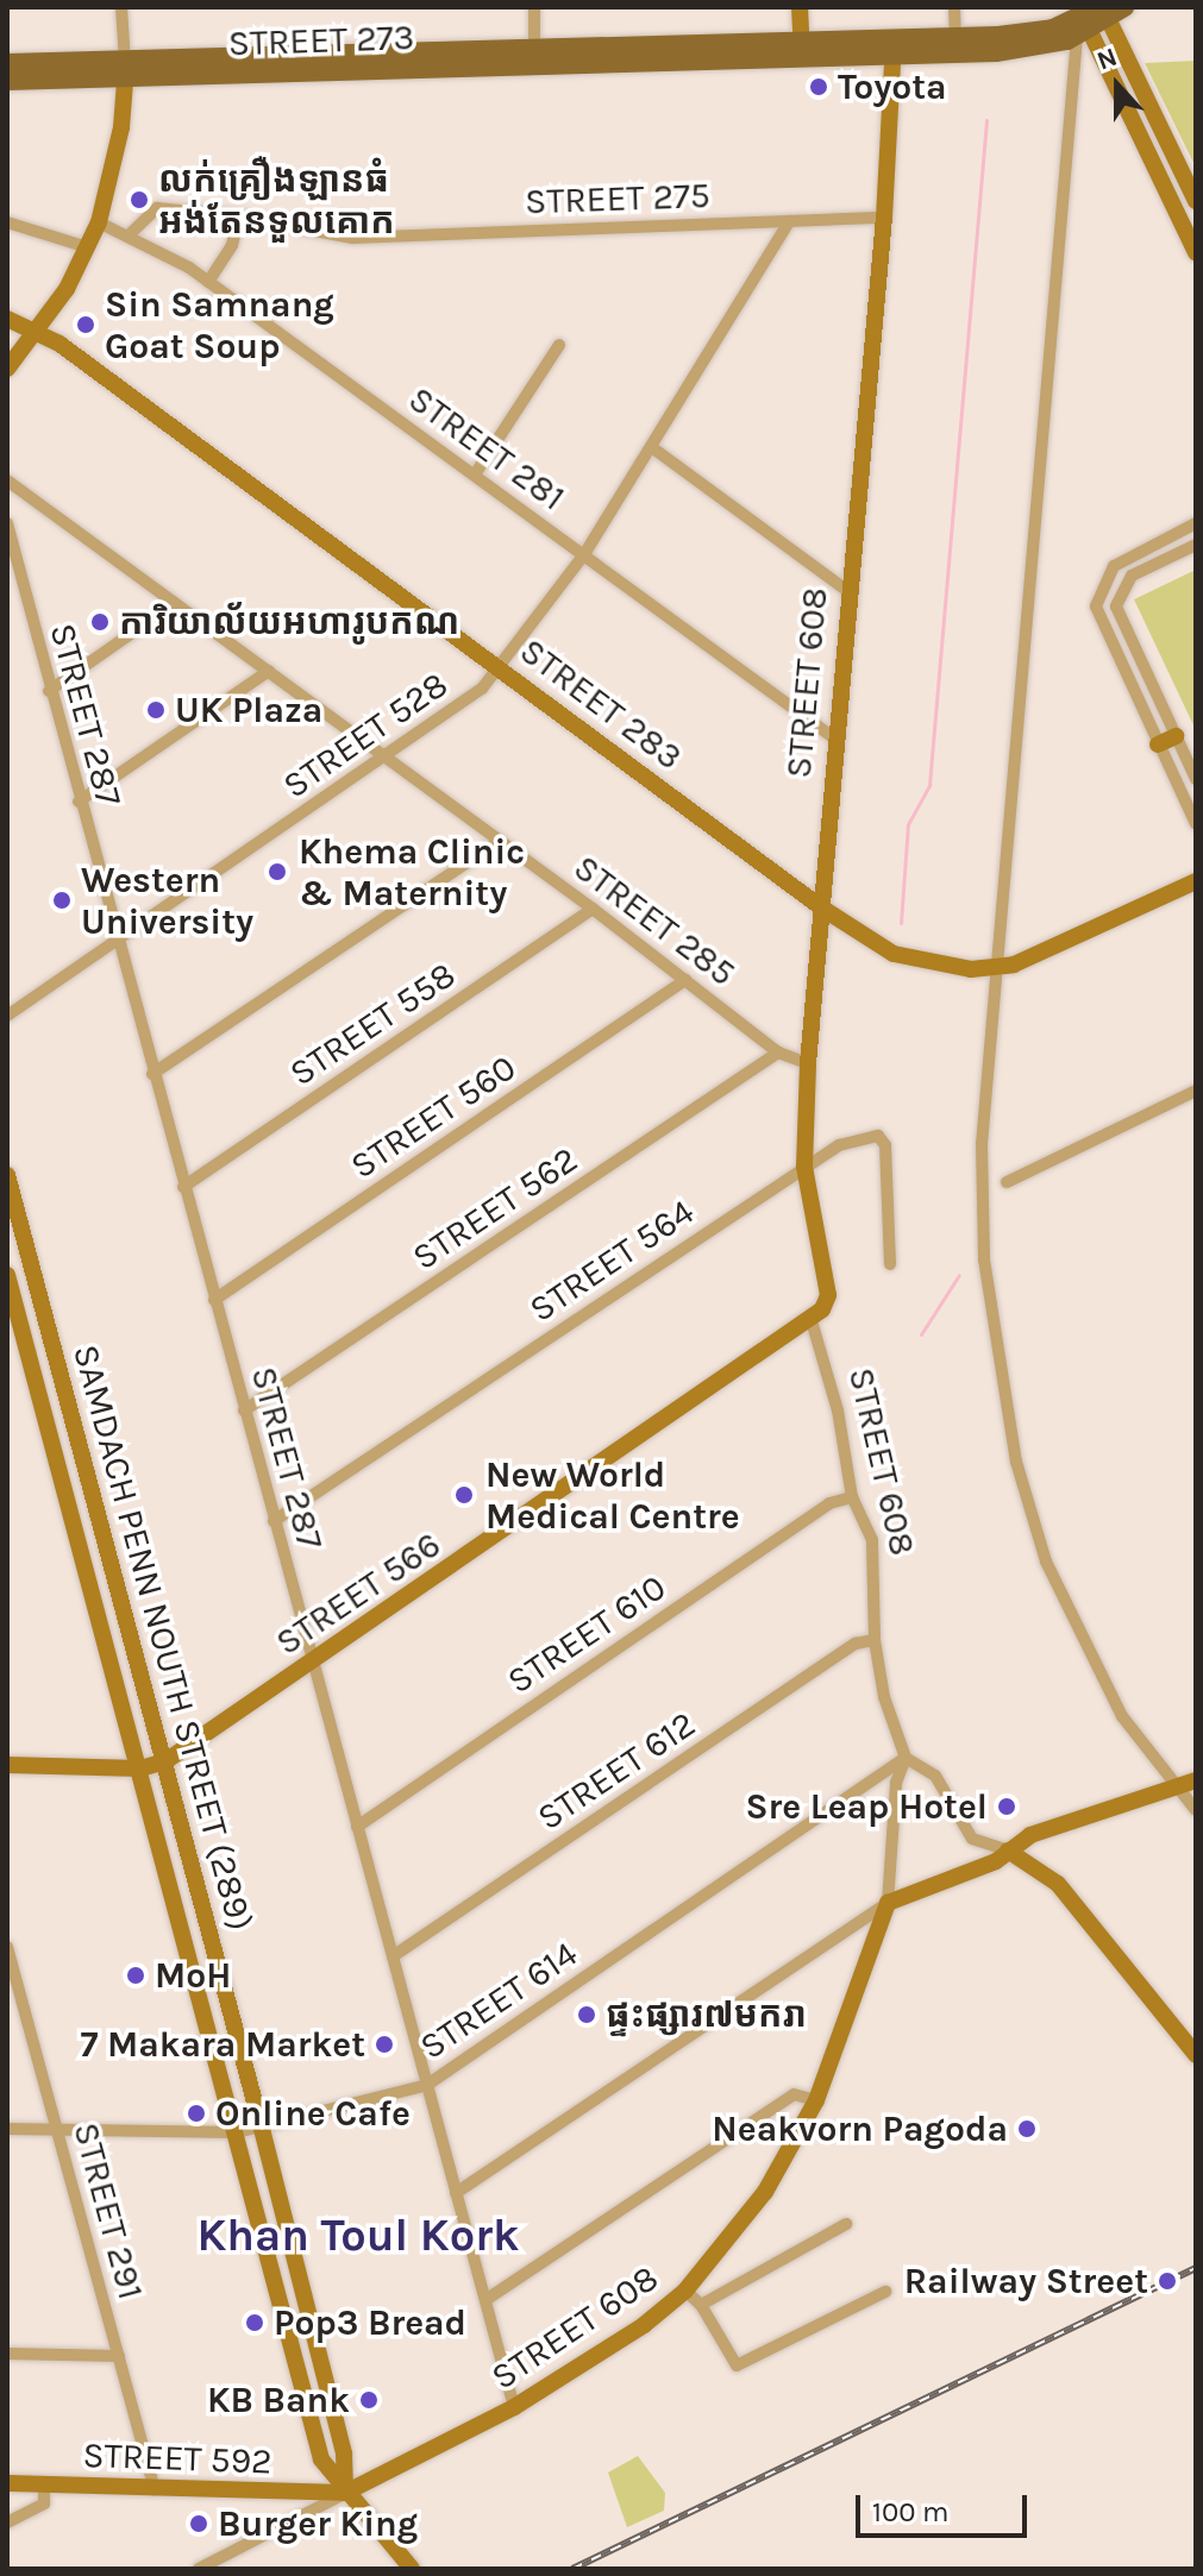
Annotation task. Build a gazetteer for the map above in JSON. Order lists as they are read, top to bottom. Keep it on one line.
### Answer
{"streets":{"main road":["STREET 273"],"street":["STREET 275","STREET 281","STREET 608","STREET 283","STREET 287","STREET 528","STREET 285","STREET 558","STREET 560","STREET 562","STREET 564","STREET 566","STREET 610","SAMDACH PENN NOUTH STREET (289)","STREET 612","STREET 614","STREET 291","STREET 592"]},"crossings":[["STREET 273","STREET 608"],["STREET 275","STREET 281"],["STREET 275","STREET 608"],["STREET 275","STREET 528"],["STREET 281","STREET 608"],["STREET 281","STREET 528"],["STREET 608","STREET 283"],["STREET 608","STREET 287"],["STREET 608","STREET 285"],["STREET 608","STREET 564"],["STREET 608","STREET 566"],["STREET 608","STREET 610"],["STREET 608","SAMDACH PENN NOUTH STREET (289)"],["STREET 608","STREET 612"],["STREET 608","STREET 614"],["STREET 608","STREET 592"],["STREET 283","STREET 528"],["STREET 287","STREET 528"],["STREET 287","STREET 558"],["STREET 287","STREET 560"],["STREET 287","STREET 562"],["STREET 287","STREET 564"],["STREET 287","STREET 566"],["STREET 287","STREET 610"],["STREET 287","STREET 612"],["STREET 287","STREET 614"],["STREET 528","STREET 285"],["STREET 285","STREET 558"],["STREET 285","STREET 560"],["STREET 285","STREET 562"],["STREET 566","SAMDACH PENN NOUTH STREET (289)"],["SAMDACH PENN NOUTH STREET (289)","STREET 614"],["SAMDACH PENN NOUTH STREET (289)","STREET 592"],["STREET 614","STREET 291"],["STREET 291","STREET 592"]],"districts":["Khan Toul Kork"],"places":["Toyota","លក់គ្រឿងឡានធំ អង់តែនទួលគោក","Sin Samnang Goat Soup","ការិយាល័យអហារូបកណ","UK Plaza","Khema Clinic & Maternity","Western University","New World Medical Centre","Sre Leap Hotel","MoH","ផ្ទះផ្សារ៧មករា","7 Makara Market","Online Cafe","Neakvorn Pagoda","Railway Street","Pop3 Bread","KB Bank","Burger King"],"scale_bar":"100 m","north":"top"}
